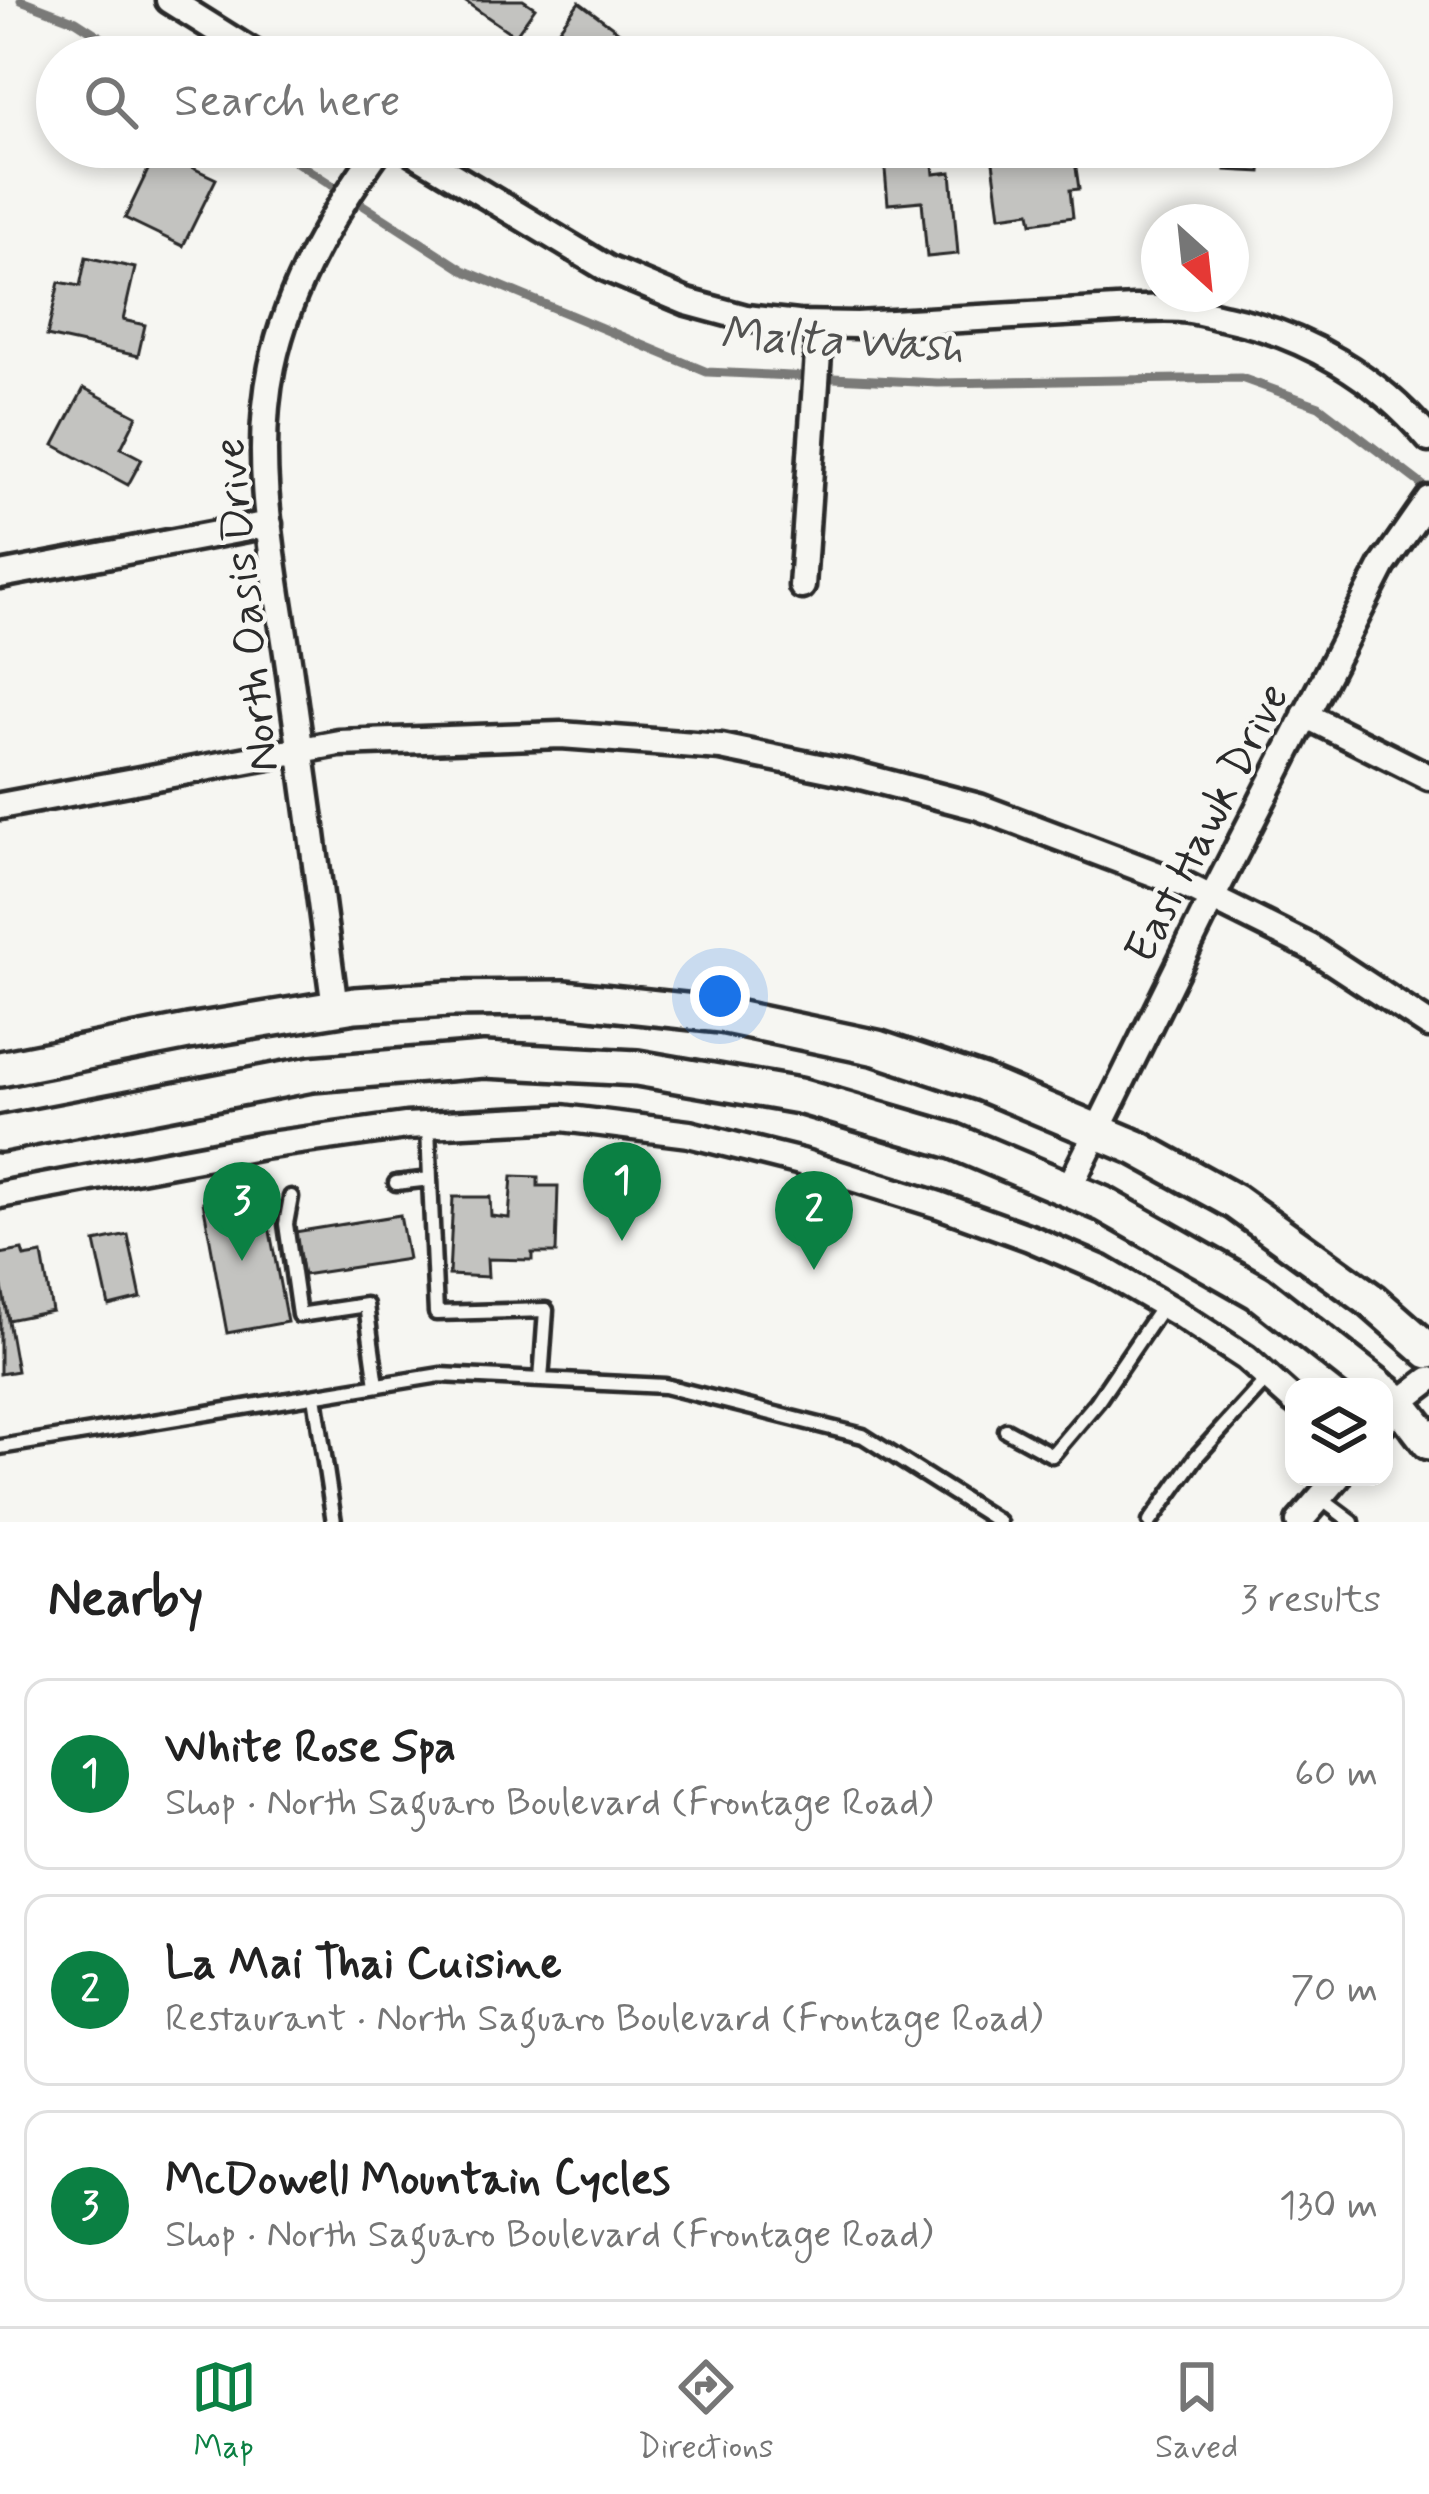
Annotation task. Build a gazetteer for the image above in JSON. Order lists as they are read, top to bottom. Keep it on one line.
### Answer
{"streets":{"street":["North Oasis Drive","East Hawk Drive"]},"water":["Malta Wash"],"north":"bottom right","page":{"search":"Search here","pins":["1","3","2"],"heading":["Nearby","3 results"],"list":[{"mark":"1","name":"White Rose Spa","note":"Shop · North Saguaro Boulevard (Frontage Road)","value":"60 m"},{"mark":"2","name":"La Mai Thai Cuisine","note":"Restaurant · North Saguaro Boulevard (Frontage Road)","value":"70 m"},{"mark":"3","name":"McDowell Mountain Cycles","note":"Shop · North Saguaro Boulevard (Frontage Road)","value":"130 m"}],"nav":["Map","Directions","Saved"]}}
